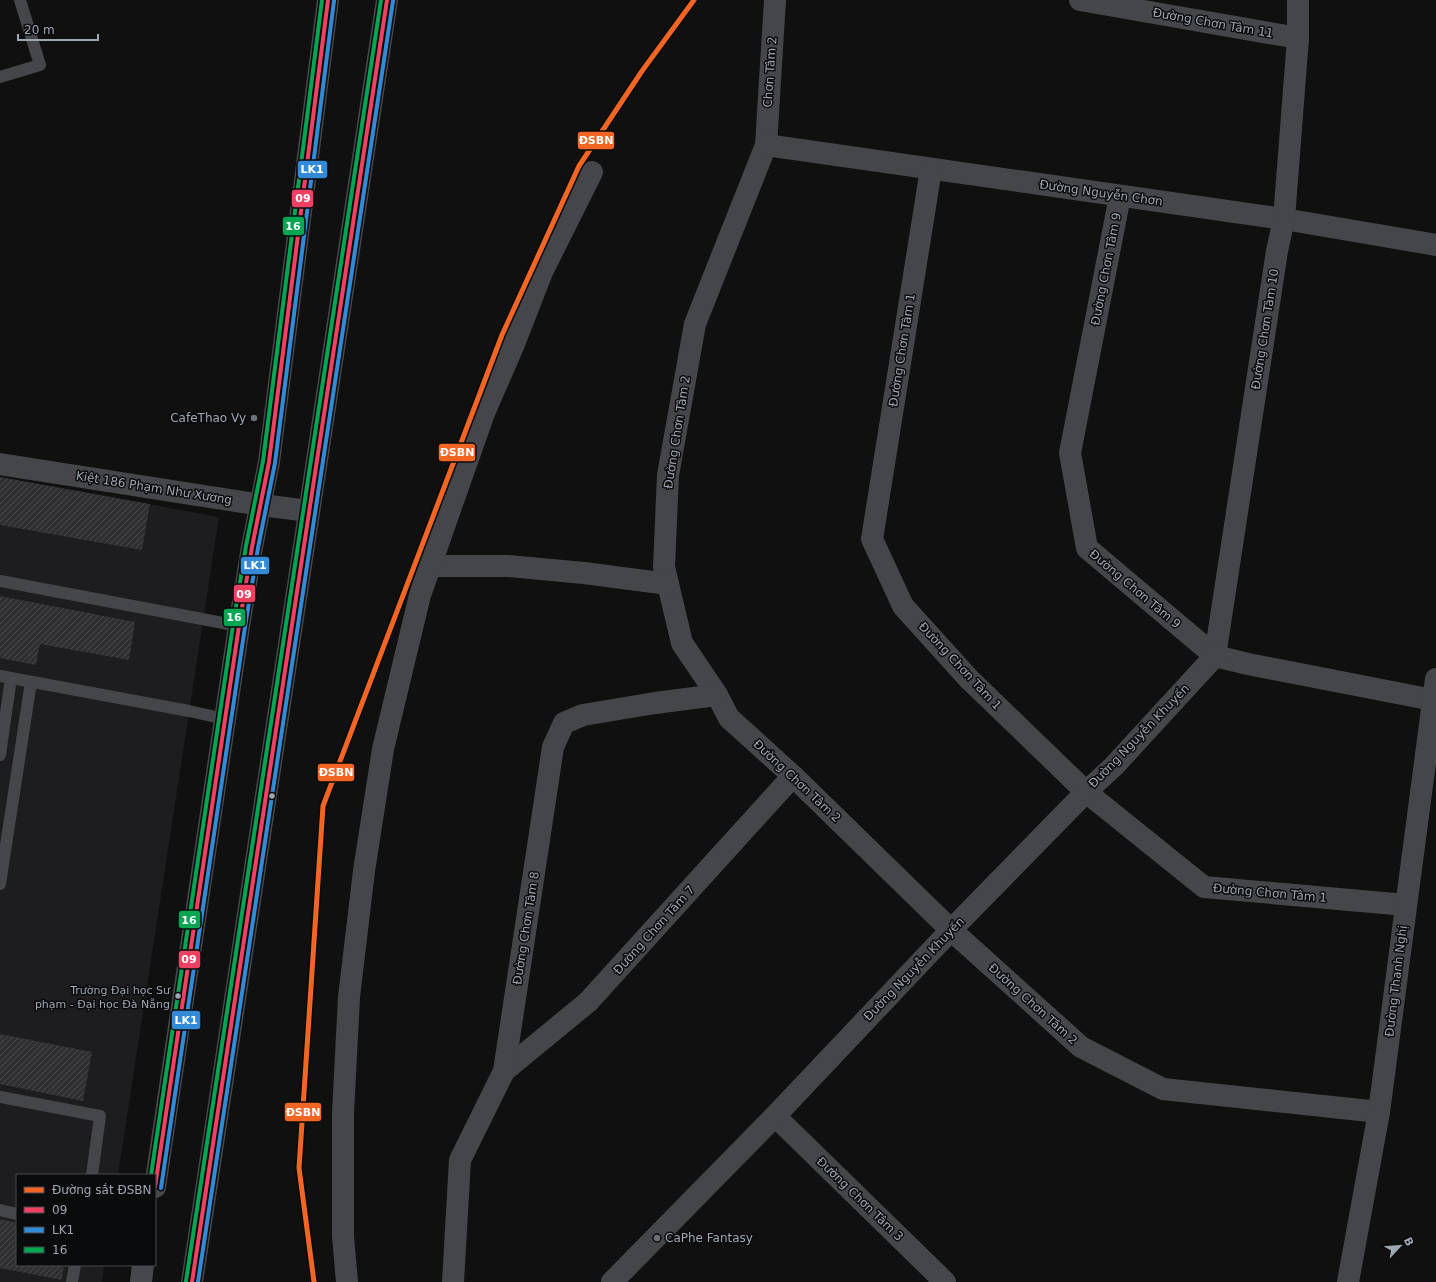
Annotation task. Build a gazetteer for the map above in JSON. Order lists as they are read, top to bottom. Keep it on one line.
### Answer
{"streets":{"street":["Đường Chơn Tâm 11","Chơn Tâm 2","Đường Nguyễn Chơn","Đường Chơn Tâm 9","Đường Chơn Tâm 10","Đường Chơn Tâm 1","Đường Chơn Tâm 2","Kiệt 186 Phạm Như Xương","Đường Nguyễn Khuyến","Đường Chơn Tâm 8","Đường Chơn Tâm 7","Đường Thanh Nghị","Đường Chơn Tâm 3"]},"crossings":[["Đường Chơn Tâm 11","Đường Chơn Tâm 10"],["Chơn Tâm 2","Đường Nguyễn Chơn"],["Chơn Tâm 2","Đường Chơn Tâm 2"],["Đường Nguyễn Chơn","Đường Chơn Tâm 9"],["Đường Nguyễn Chơn","Đường Chơn Tâm 10"],["Đường Nguyễn Chơn","Đường Chơn Tâm 1"],["Đường Nguyễn Chơn","Đường Chơn Tâm 2"],["Đường Chơn Tâm 9","Đường Chơn Tâm 10"],["Đường Chơn Tâm 9","Đường Nguyễn Khuyến"],["Đường Chơn Tâm 9","Đường Thanh Nghị"],["Đường Chơn Tâm 10","Đường Nguyễn Khuyến"],["Đường Chơn Tâm 1","Đường Nguyễn Khuyến"],["Đường Chơn Tâm 1","Đường Thanh Nghị"],["Đường Chơn Tâm 2","Đường Nguyễn Khuyến"],["Đường Chơn Tâm 2","Đường Chơn Tâm 8"],["Đường Chơn Tâm 2","Đường Chơn Tâm 7"],["Đường Chơn Tâm 2","Đường Thanh Nghị"],["Đường Nguyễn Khuyến","Đường Chơn Tâm 3"],["Đường Chơn Tâm 8","Đường Chơn Tâm 7"]],"places":["CafeThao Vy","Trường Đại học Sư phạm - Đại học Đà Nẵng","CaPhe Fantasy"],"lines":["rail line ĐSBN","transit line 09","transit line 16","transit line LK1"],"legend":["Đường sắt ĐSBN","09","LK1","16"],"scale_bar":"20 m","north":"top right"}
